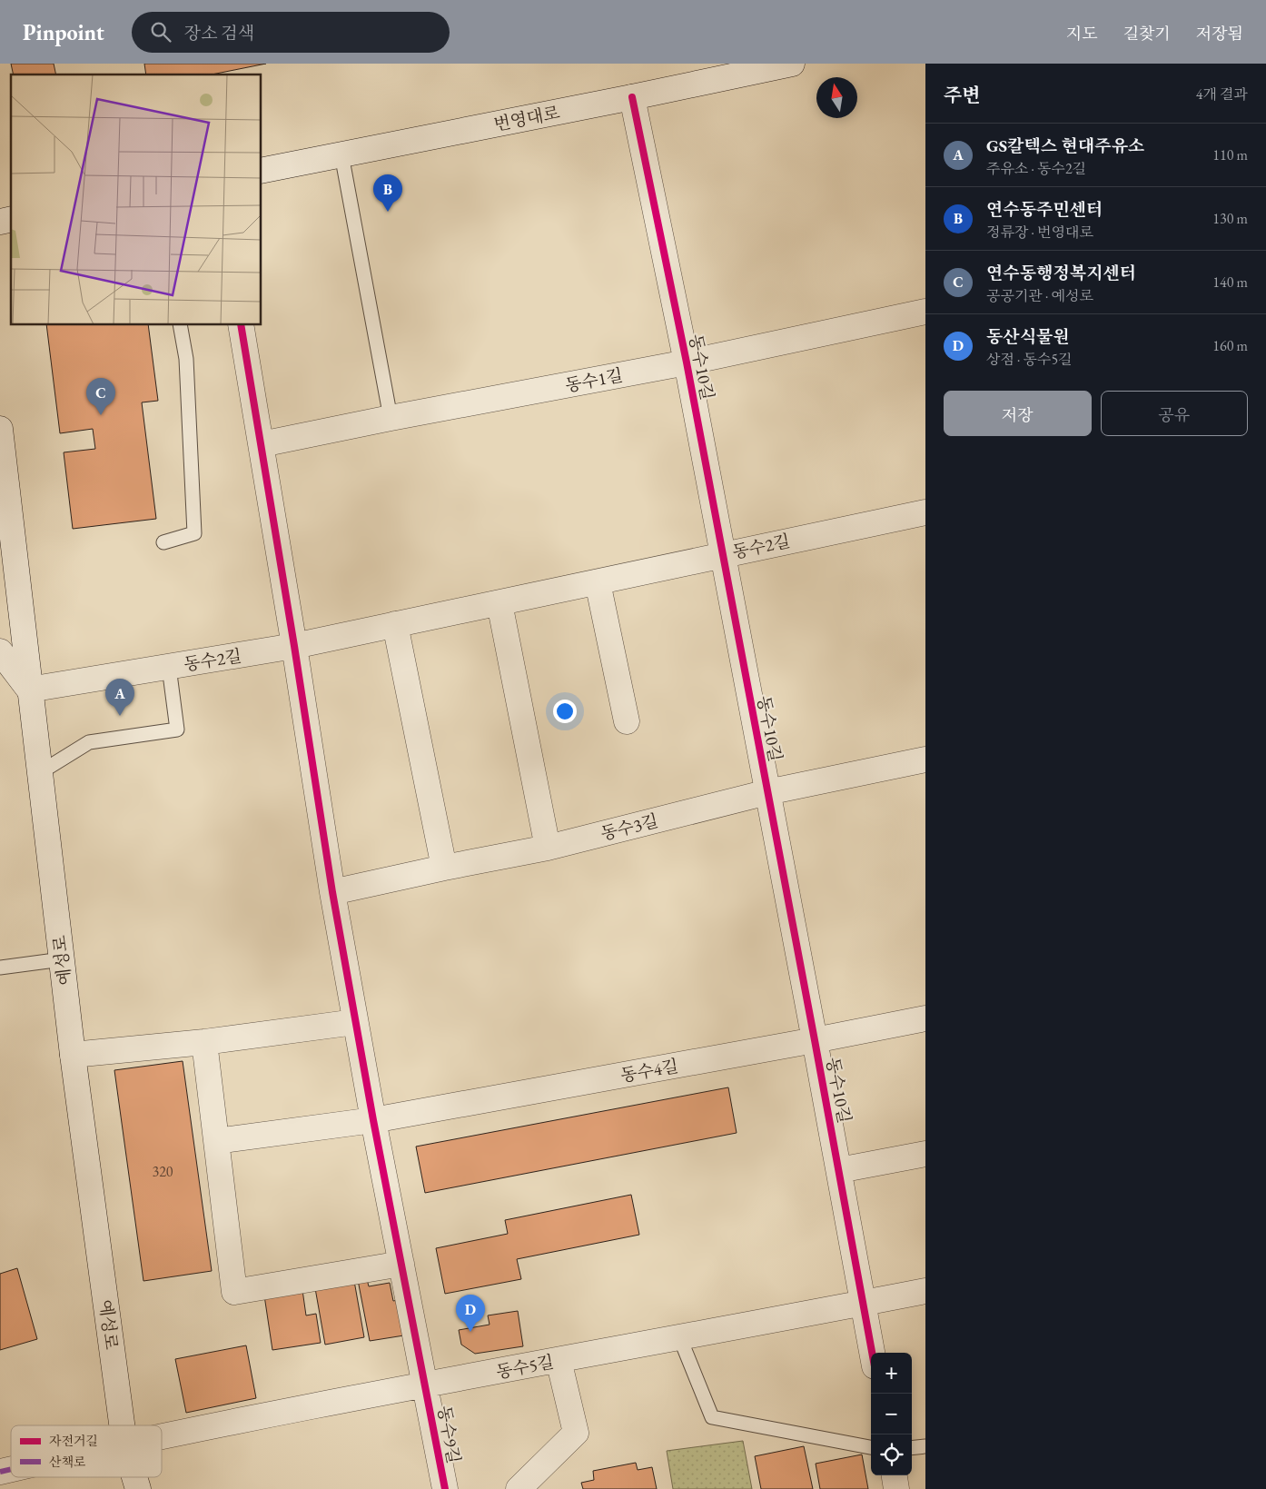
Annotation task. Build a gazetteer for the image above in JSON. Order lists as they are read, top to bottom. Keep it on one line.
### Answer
{"streets":{"street":["번영대로","동수10길","동수1길","동수2길","동수3길","예성로","동수4길","동수5길","동수9길"]},"crossings":[["번영대로","동수10길"],["동수10길","동수1길"],["동수10길","동수2길"],["동수10길","동수3길"],["동수10길","동수4길"],["동수10길","동수5길"],["동수1길","동수9길"],["동수2길","예성로"],["동수2길","동수9길"],["동수3길","동수9길"],["동수4길","동수9길"],["동수5길","동수9길"]],"house_numbers":["320"],"legend":["자전거길","산책로"],"north":"top","page":{"header":"Pinpoint","search":"장소 검색","nav":["지도","길찾기","저장됨"],"heading":["주변","4개 결과"],"list":[{"mark":"A","name":"GS칼텍스 현대주유소","note":"주유소 · 동수2길","value":"110 m"},{"mark":"B","name":"연수동주민센터","note":"정류장 · 번영대로","value":"130 m"},{"mark":"C","name":"연수동행정복지센터","note":"공공기관 · 예성로","value":"140 m"},{"mark":"D","name":"동산식물원","note":"상점 · 동수5길","value":"160 m"}],"pins":["B","C","A","D"],"buttons":["저장","공유"],"map_buttons":["+","−"]}}
